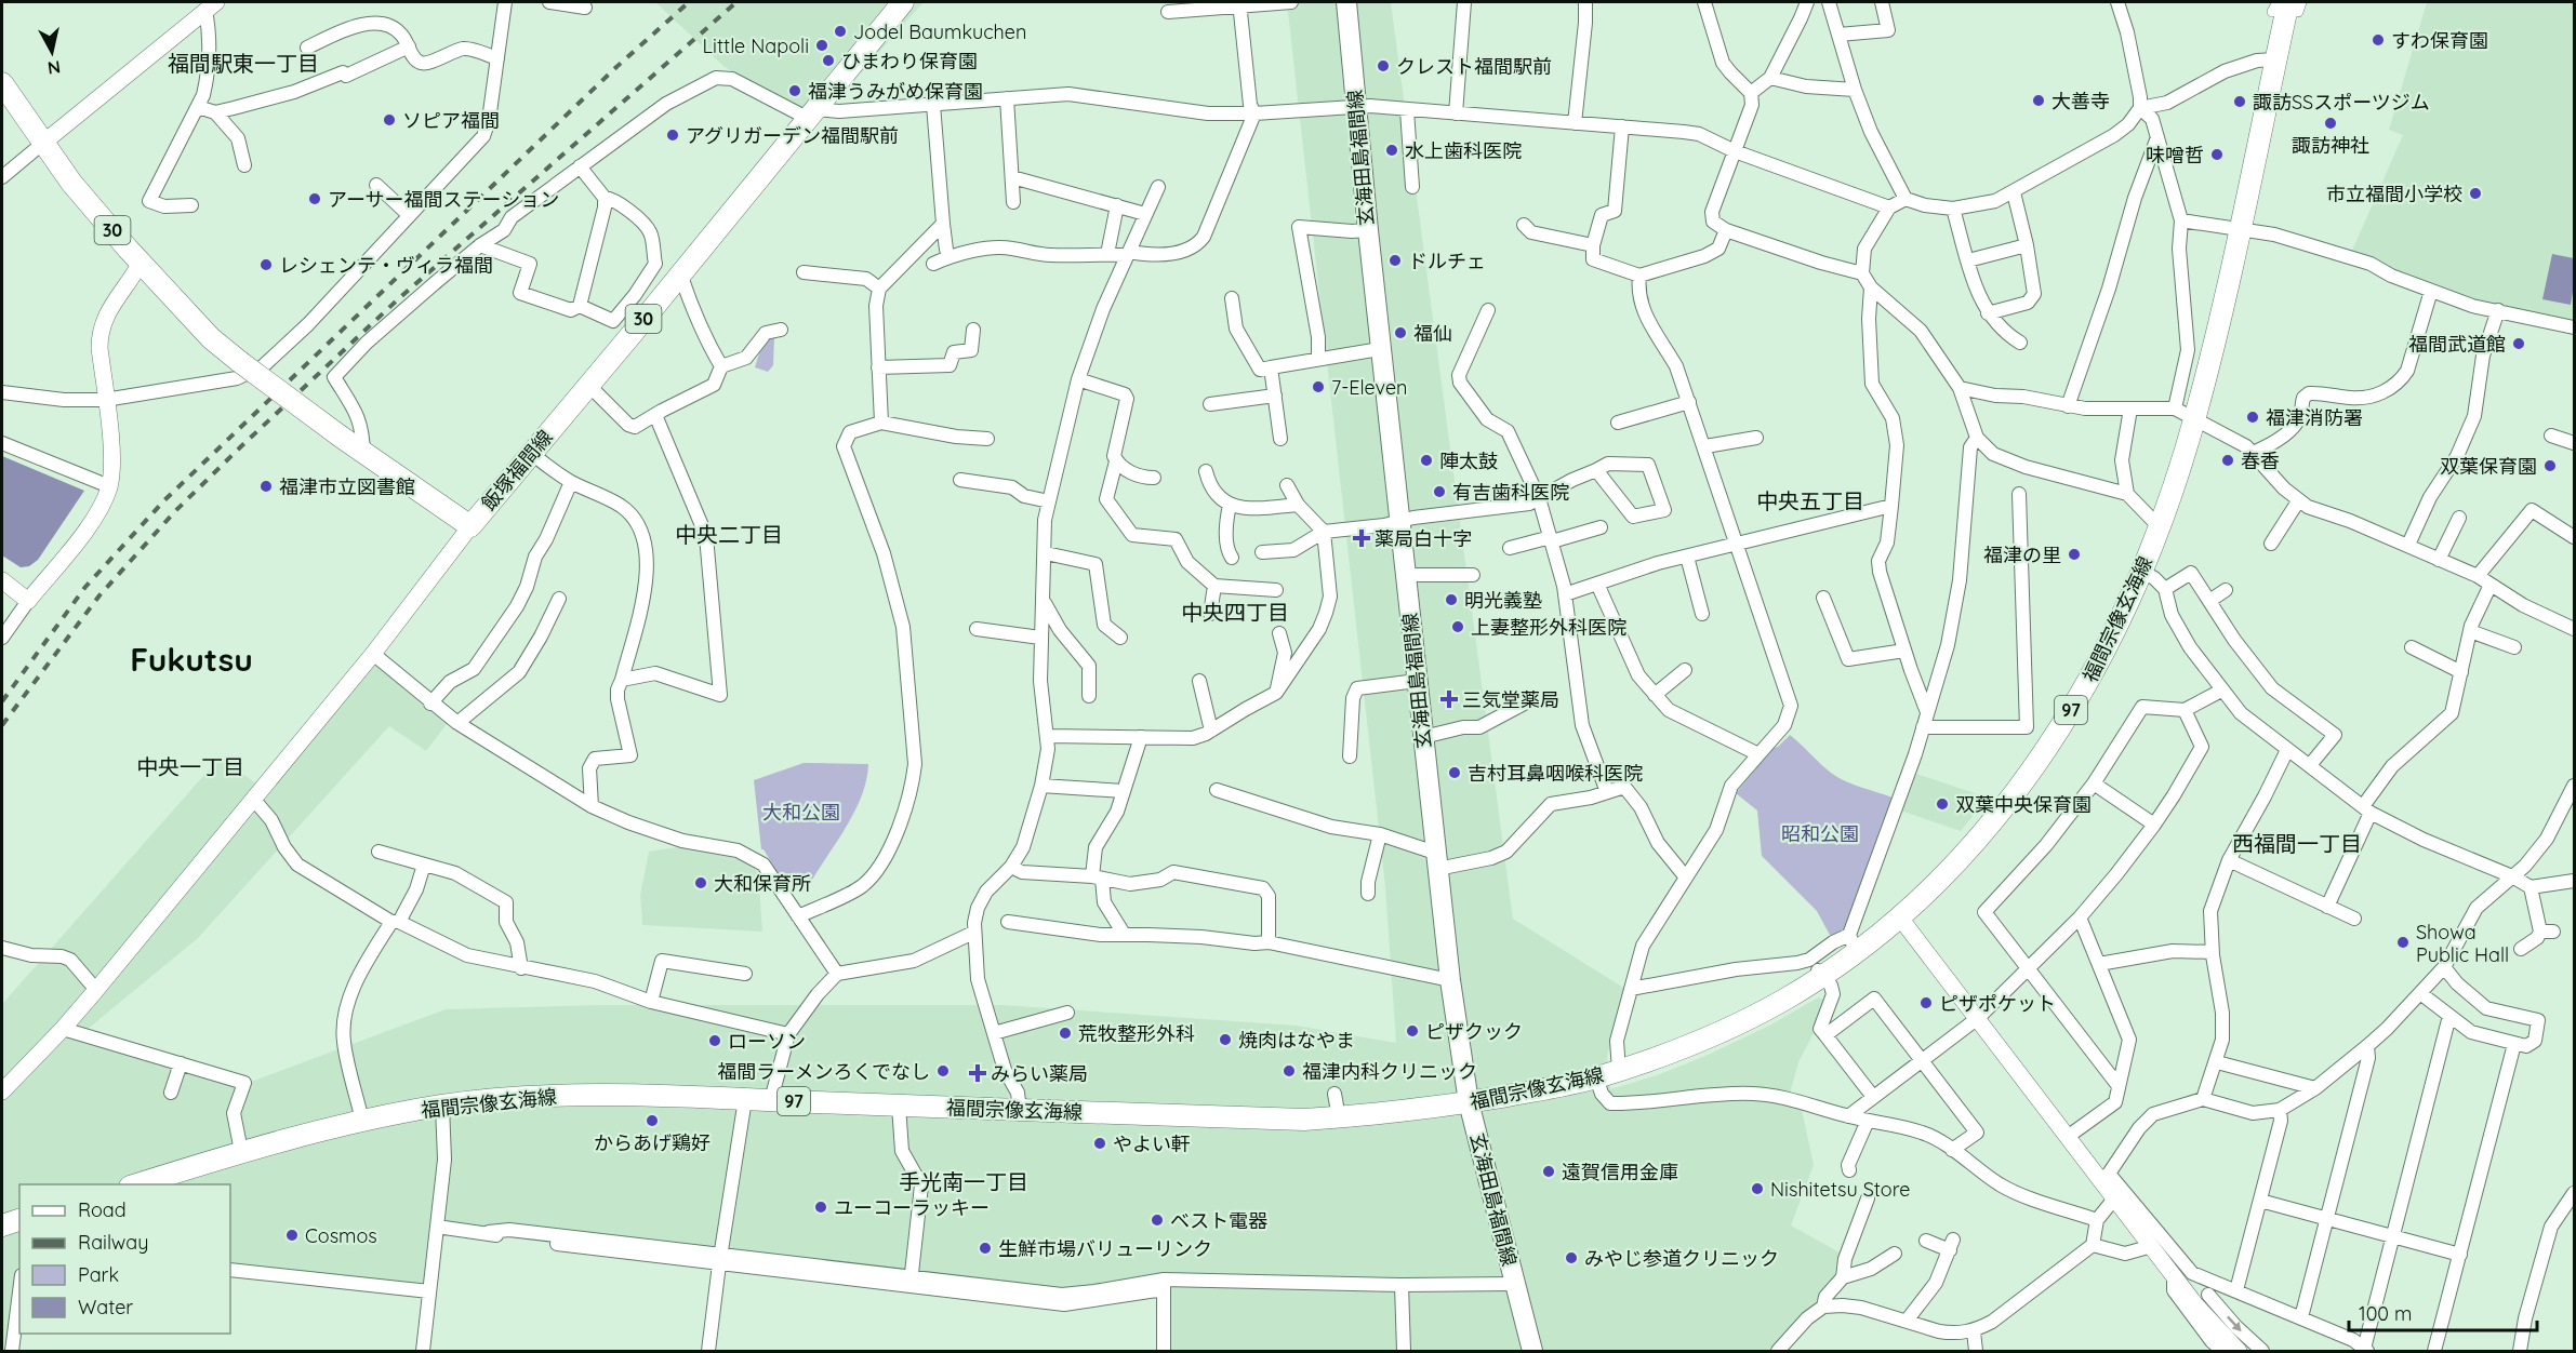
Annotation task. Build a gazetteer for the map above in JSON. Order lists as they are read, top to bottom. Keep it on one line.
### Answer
{"streets":{"main road":["玄海田島福間線","30","飯塚福間線","福間宗像玄海線","97"]},"crossings":[["玄海田島福間線","福間宗像玄海線"]],"districts":["福間駅東一丁目","中央五丁目","中央二丁目","中央四丁目","Fukutsu","中央一丁目","西福間一丁目","手光南一丁目"],"parks":["大和公園","昭和公園"],"places":{"other":["Jodel Baumkuchen","すわ保育園","Little Napoli","ひまわり保育園","クレスト福間駅前","福津うみがめ保育園","大善寺","諏訪SSスポーツジム","ソピア福間","諏訪神社","アグリガーデン福間駅前","水上歯科医院","味噌哲","市立福間小学校","アーサー福間ステーション","ドルチェ","レシェンテ・ヴィラ福間","福仙","福間武道館","7-Eleven","福津消防署","陣太鼓","春香","双葉保育園","福津市立図書館","有吉歯科医院","福津の里","明光義塾","上妻整形外科医院","吉村耳鼻咽喉科医院","双葉中央保育園","大和保育所","Showa Public Hall","ピザポケット","ピザクック","荒牧整形外科","焼肉はなやま","ローソン","福間ラーメンろくでなし","福津内科クリニック","からあげ鶏好","やよい軒","遠賀信用金庫","Nishitetsu Store","ユーコーラッキー","ベスト電器","Cosmos","生鮮市場バリューリンク","みやじ参道クリニック"],"health":["薬局白十字","三気堂薬局","みらい薬局"]},"legend":["Road","Railway","Park","Water"],"scale_bar":"100 m","north":"bottom"}
